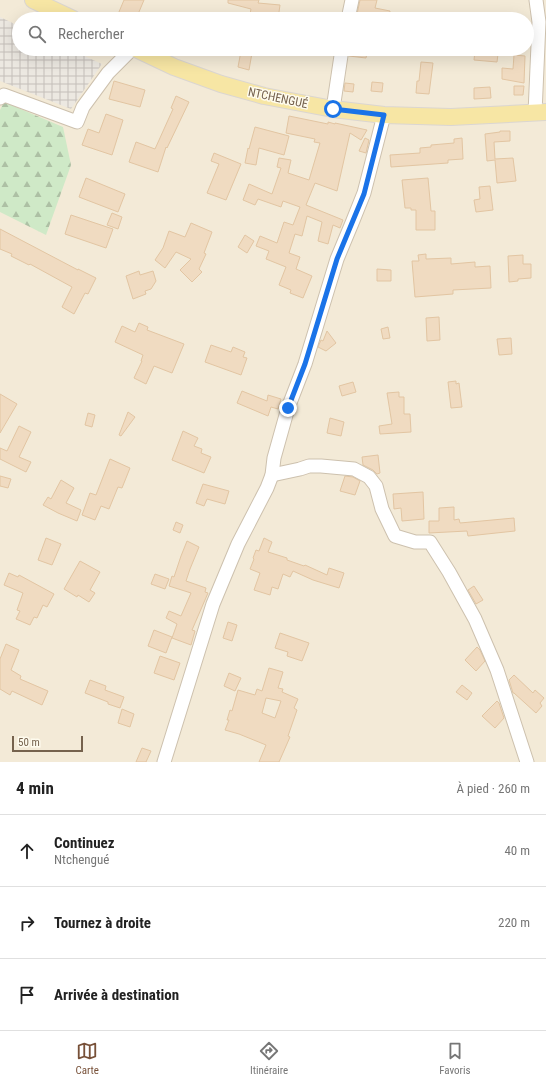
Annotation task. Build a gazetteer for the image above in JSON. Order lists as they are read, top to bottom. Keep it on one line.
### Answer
{"streets":{"main road":["NTCHENGUÉ"]},"scale_bar":"50 m","page":{"search":"Rechercher","scale":"50 m","heading":["4 min","À pied · 260 m"],"list":[["Continuez","Ntchengué","40 m"],["Tournez à droite","220 m"],"Arrivée à destination"],"nav":["Carte","Itinéraire","Favoris"]}}
